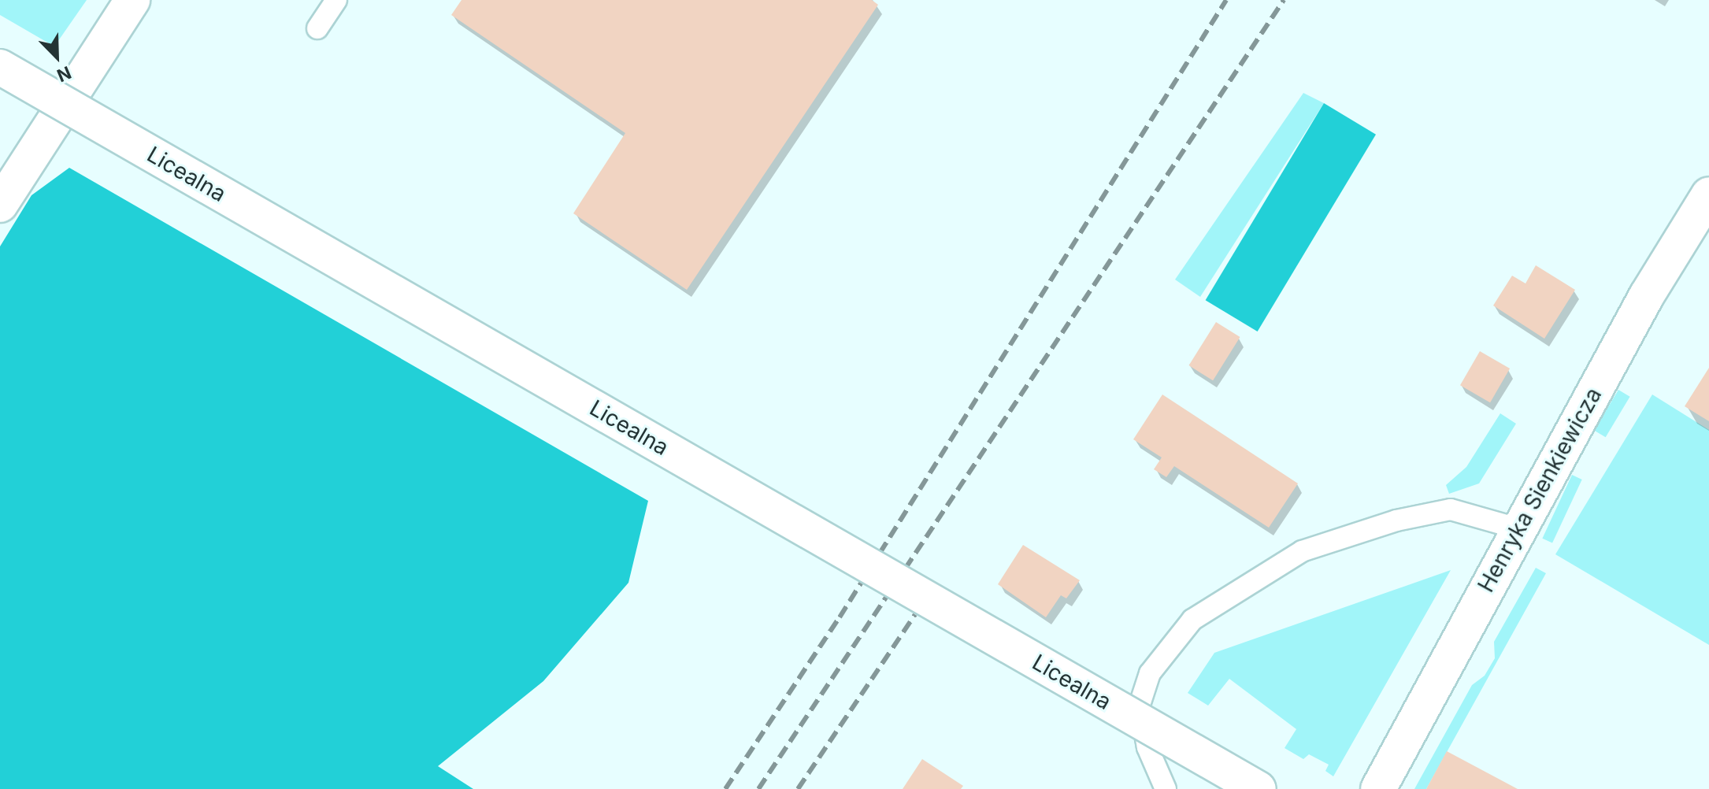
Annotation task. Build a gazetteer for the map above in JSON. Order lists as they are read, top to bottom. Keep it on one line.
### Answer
{"streets":{"main road":["Licealna","Henryka Sienkiewicza"]},"north":"bottom right"}
